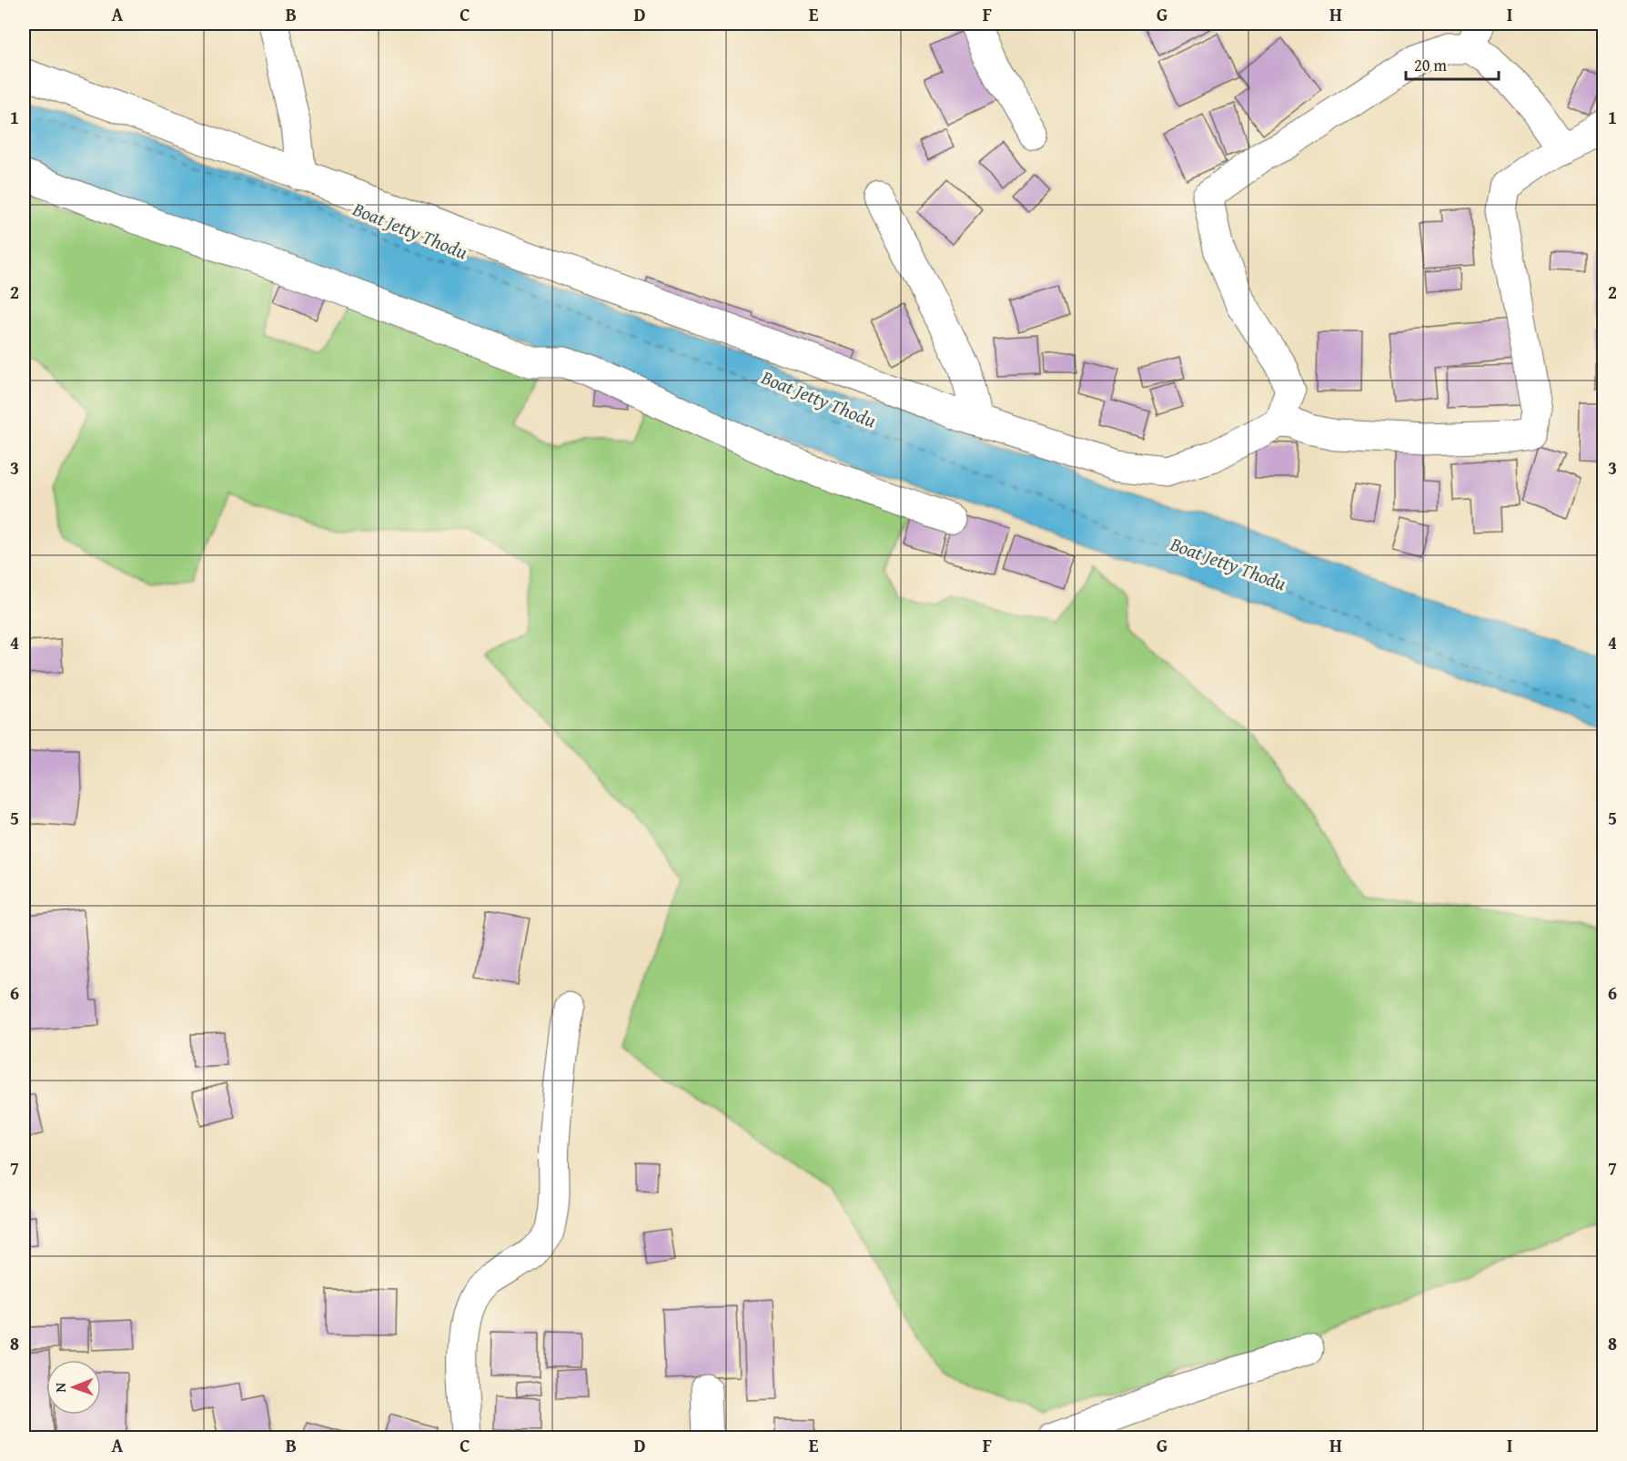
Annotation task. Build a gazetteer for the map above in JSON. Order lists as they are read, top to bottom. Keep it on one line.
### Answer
{"water":["Boat Jetty Thodu"],"scale_bar":"20 m","north":"left","grid":{"columns":["A","B","C","D","E","F","G","H","I"],"rows":["1","2","3","4","5","6","7","8"]}}
